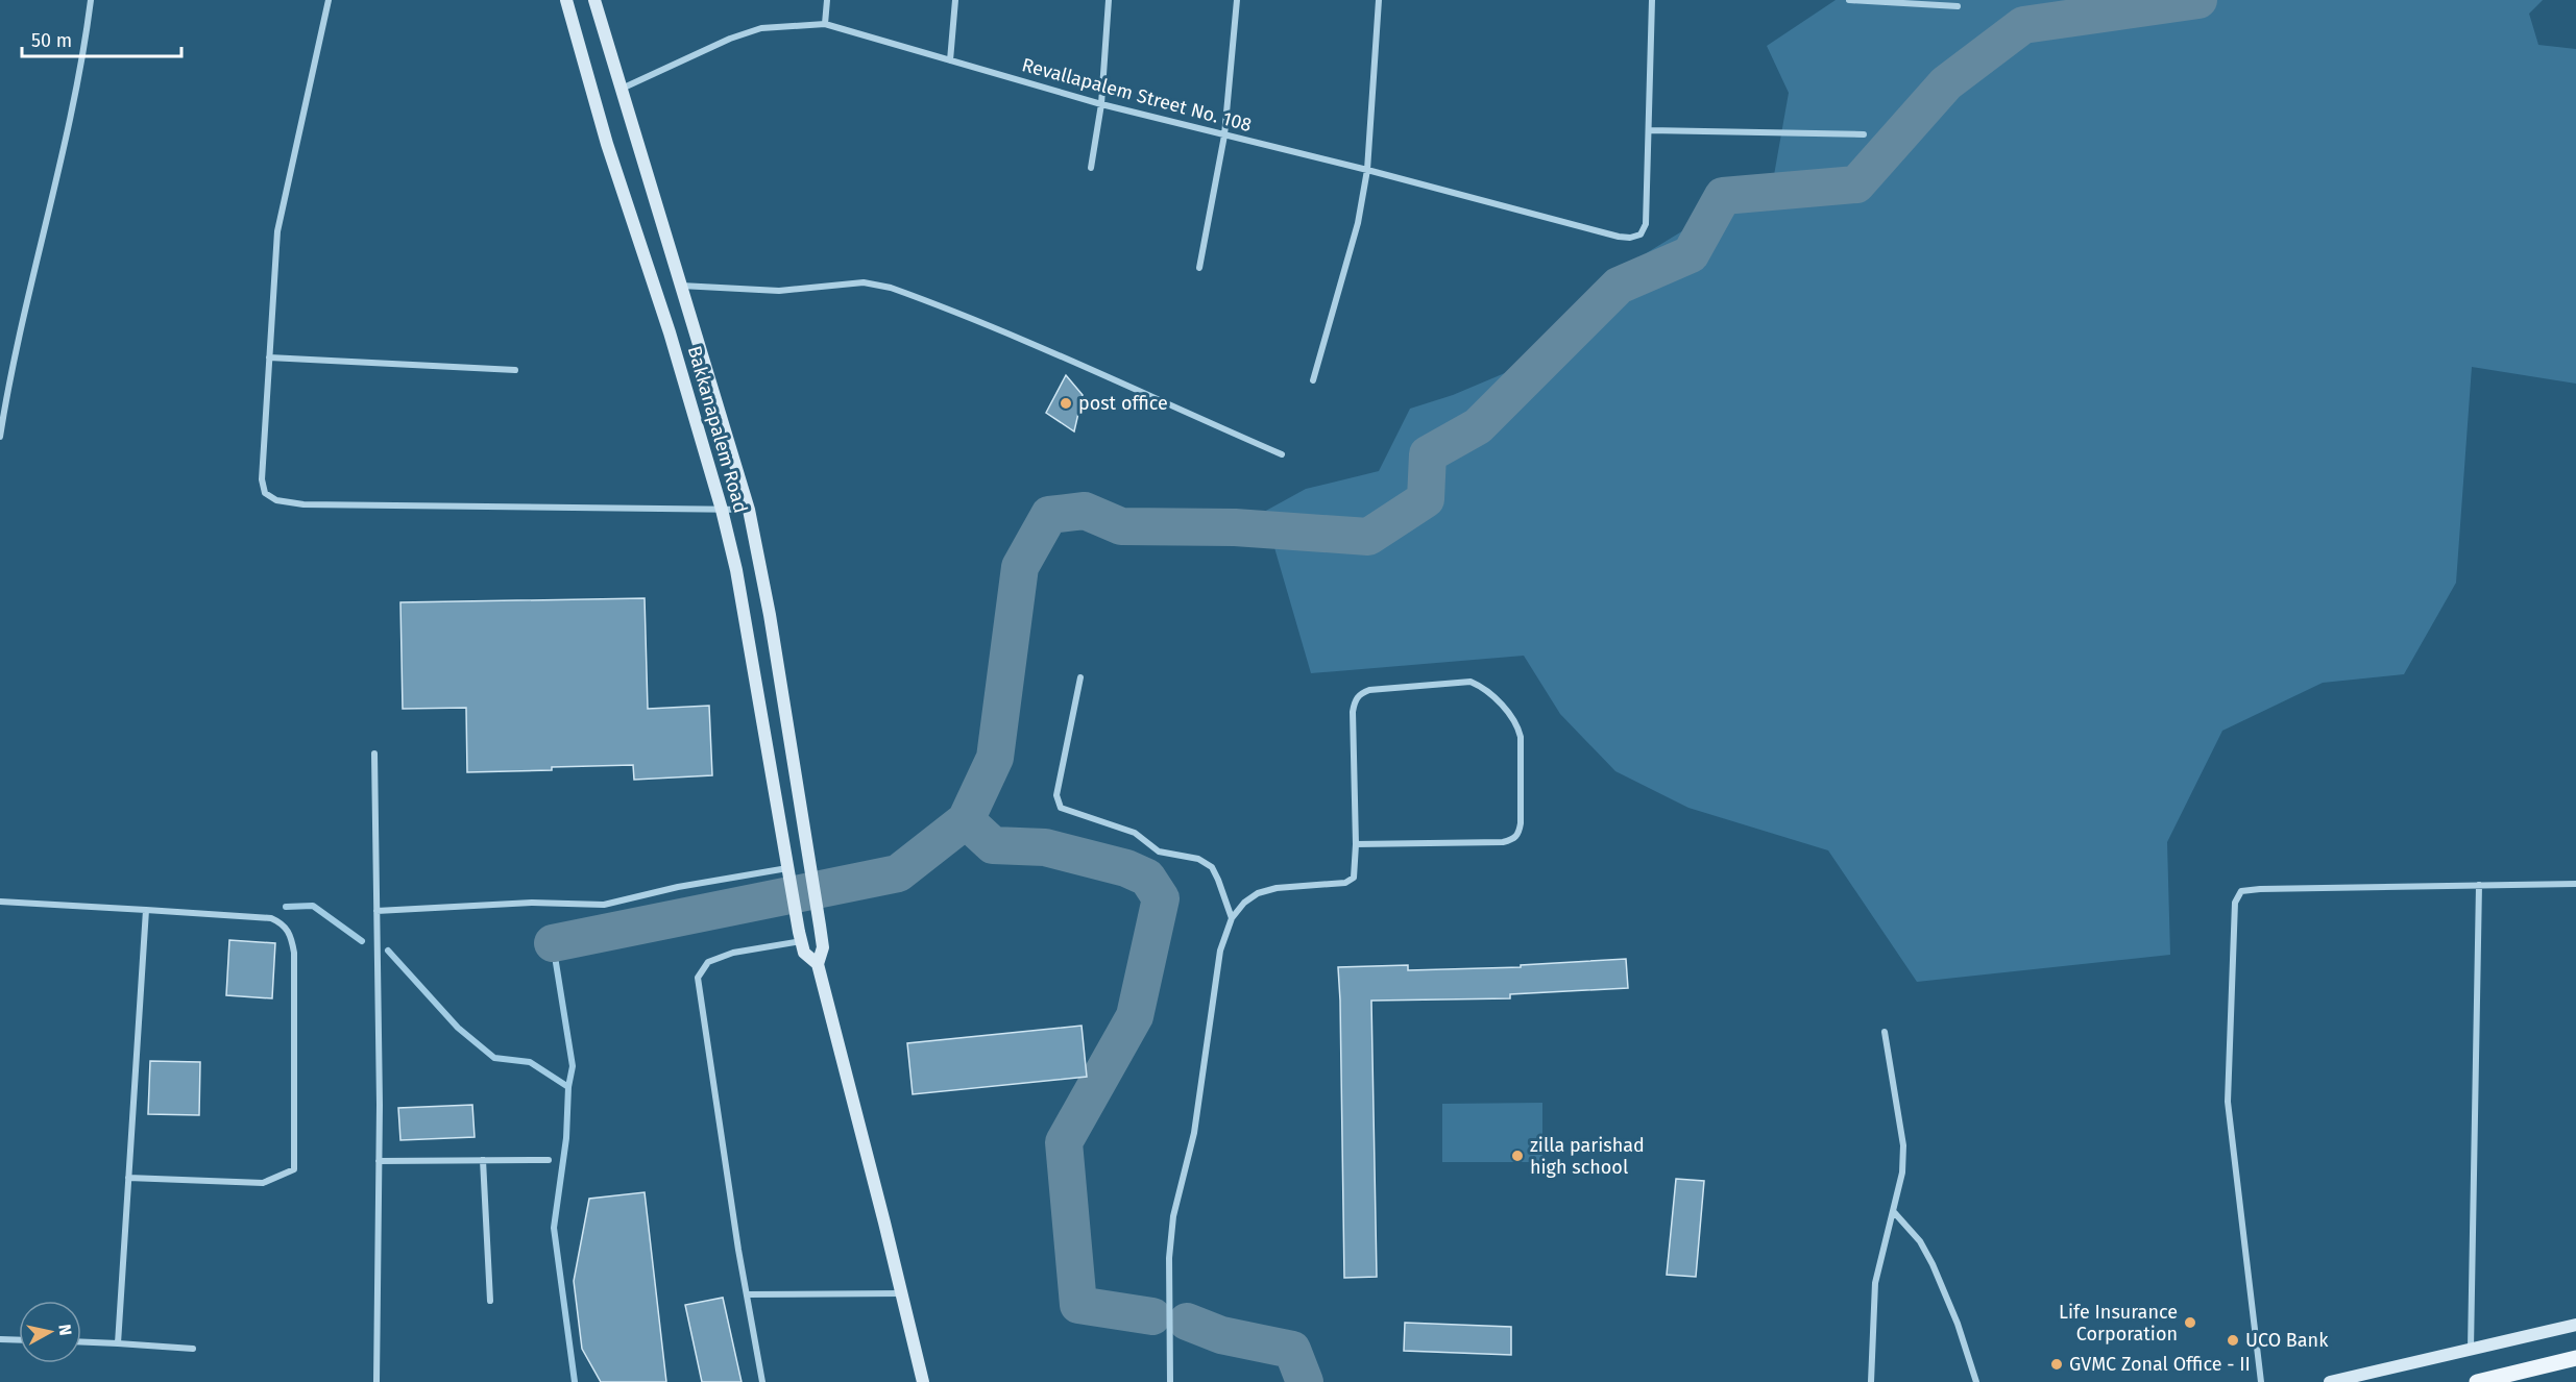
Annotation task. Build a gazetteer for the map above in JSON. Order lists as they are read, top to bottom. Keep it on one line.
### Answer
{"streets":{"street":["Revallapalem Street No. 108","Bakkanapalem Road"]},"places":["post office","zilla parishad high school","Life Insurance Corporation","UCO Bank","GVMC Zonal Office - II"],"scale_bar":"50 m","north":"right"}
